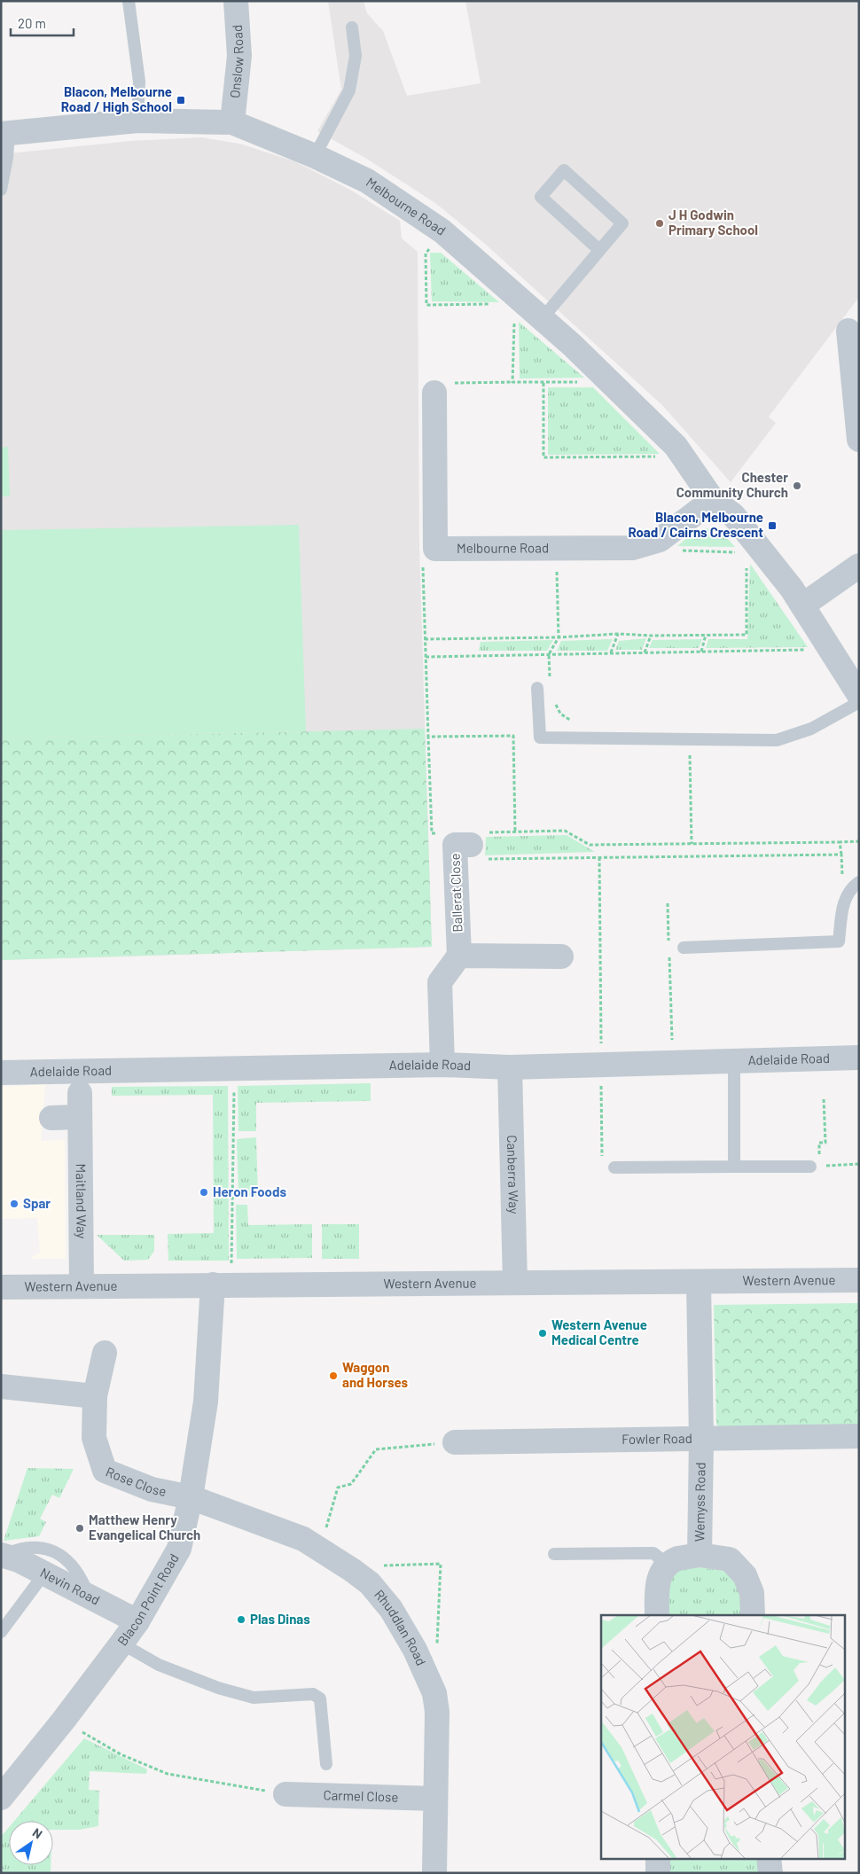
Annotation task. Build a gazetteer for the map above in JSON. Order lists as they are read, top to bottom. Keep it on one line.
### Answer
{"streets":{"street":["Onslow Road","Melbourne Road","Ballerat Close","Adelaide Road","Canberra Way","Maitland Way","Western Avenue","Fowler Road","Rose Close","Wemyss Road","Nevin Road","Blacon Point Road","Rhuddlan Road","Carmel Close"]},"crossings":[["Onslow Road","Melbourne Road"],["Adelaide Road","Canberra Way"],["Canberra Way","Western Avenue"],["Maitland Way","Western Avenue"],["Western Avenue","Wemyss Road"],["Western Avenue","Blacon Point Road"],["Fowler Road","Wemyss Road"],["Rose Close","Blacon Point Road"],["Rose Close","Rhuddlan Road"],["Nevin Road","Blacon Point Road"],["Blacon Point Road","Rhuddlan Road"],["Rhuddlan Road","Carmel Close"]],"places":{"transit":["Blacon, Melbourne Road / High School","Blacon, Melbourne Road / Cairns Crescent"],"other":["J H Godwin Primary School","Chester Community Church","Heron Foods","Spar","Western Avenue Medical Centre","Waggon and Horses","Matthew Henry Evangelical Church","Plas Dinas"]},"scale_bar":"20 m","north":"top right"}
